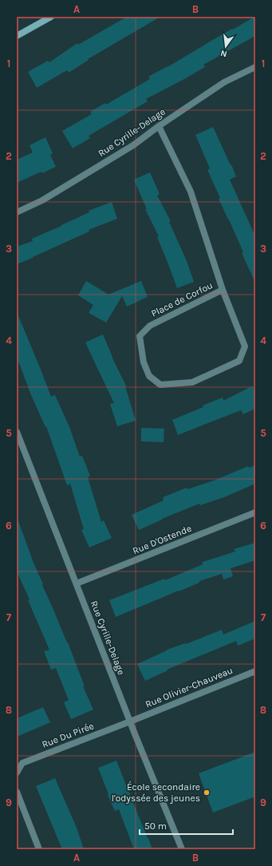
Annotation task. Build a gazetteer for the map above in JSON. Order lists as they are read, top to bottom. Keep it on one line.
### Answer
{"streets":{"street":["Rue Cyrille-Delage","Place de Corfou","Rue D'Ostende","Rue Olivier-Chauveau","Rue Du Pirée"]},"crossings":[["Rue Cyrille-Delage","Place de Corfou"],["Rue Cyrille-Delage","Rue D'Ostende"],["Rue Cyrille-Delage","Rue Olivier-Chauveau"],["Rue Cyrille-Delage","Rue Du Pirée"],["Rue Olivier-Chauveau","Rue Du Pirée"]],"places":["École secondaire l'odyssée des jeunes"],"scale_bar":"50 m","north":"bottom","grid":{"columns":["A","B"],"rows":["1","2","3","4","5","6","7","8","9"]}}
